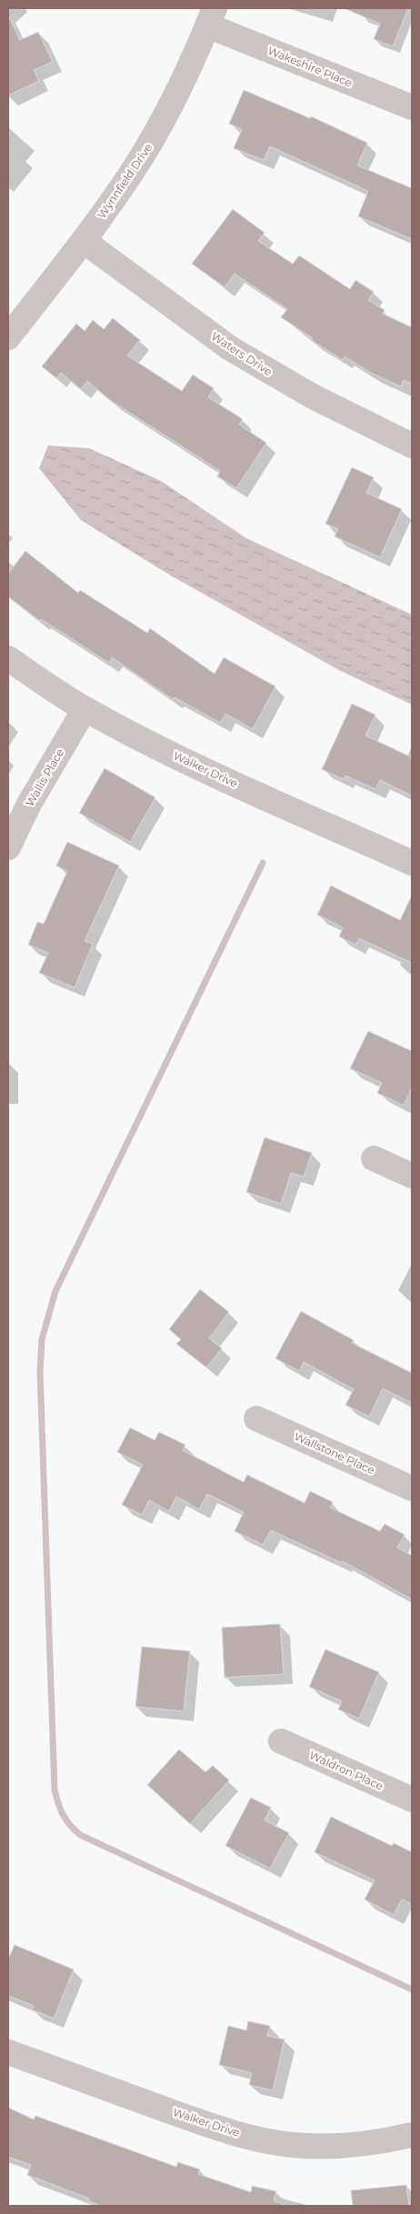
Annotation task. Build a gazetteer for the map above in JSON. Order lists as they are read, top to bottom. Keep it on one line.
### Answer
{"streets":{"street":["Wakeshire Place","Wynnfield Drive","Waters Drive","Walker Drive","Wallis Place","Wallstone Place","Waldron Place"]},"crossings":[["Wakeshire Place","Wynnfield Drive"],["Wynnfield Drive","Waters Drive"],["Walker Drive","Wallis Place"]]}
